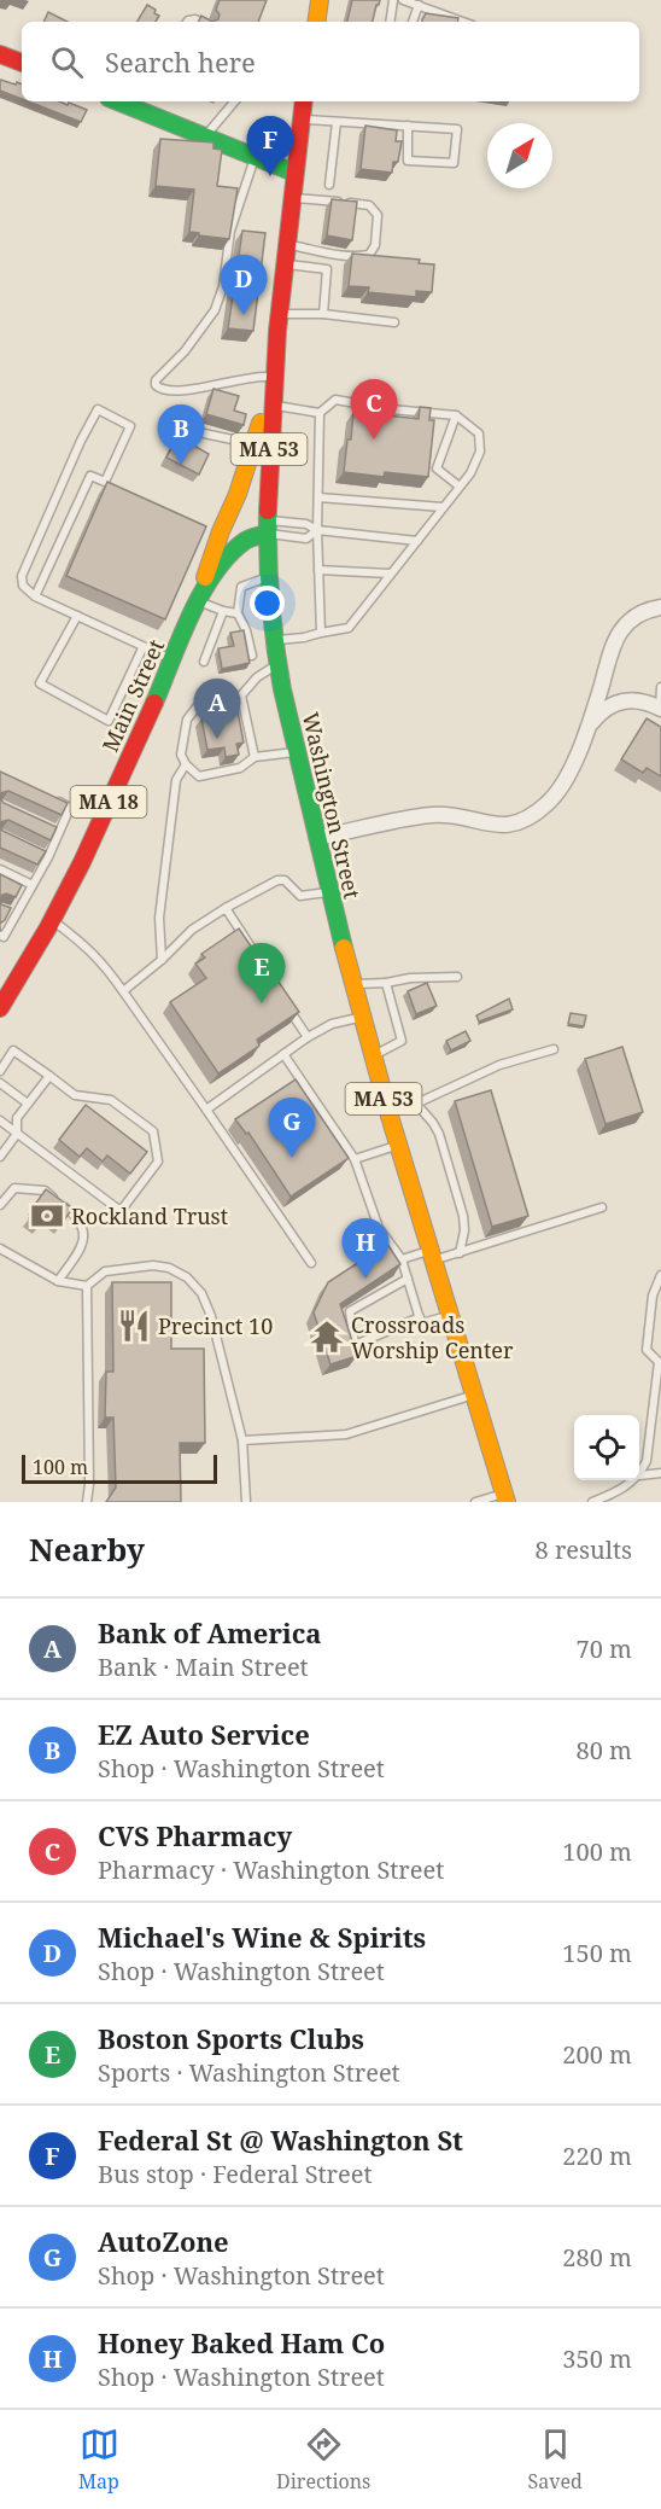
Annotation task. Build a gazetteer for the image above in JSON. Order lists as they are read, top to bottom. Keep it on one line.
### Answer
{"streets":{"main road":["MA 53","Main Street","MA 18","Washington Street"]},"crossings":[["Main Street","MA 18"],["Main Street","Washington Street"]],"places":{"bank":["Rockland Trust"],"restaurant":["Precinct 10"],"temple":["Crossroads Worship Center"]},"scale_bar":"100 m","north":"top right","page":{"search":"Search here","pins":["F","D","C","B","A","E","G","H"],"scale":"100 m","heading":["Nearby","8 results"],"list":[{"mark":"A","name":"Bank of America","note":"Bank · Main Street","value":"70 m"},{"mark":"B","name":"EZ Auto Service","note":"Shop · Washington Street","value":"80 m"},{"mark":"C","name":"CVS Pharmacy","note":"Pharmacy · Washington Street","value":"100 m"},{"mark":"D","name":"Michael's Wine & Spirits","note":"Shop · Washington Street","value":"150 m"},{"mark":"E","name":"Boston Sports Clubs","note":"Sports · Washington Street","value":"200 m"},{"mark":"F","name":"Federal St @ Washington St","note":"Bus stop · Federal Street","value":"220 m"},{"mark":"G","name":"AutoZone","note":"Shop · Washington Street","value":"280 m"},{"mark":"H","name":"Honey Baked Ham Co","note":"Shop · Washington Street","value":"350 m"}],"nav":["Map","Directions","Saved"]}}
